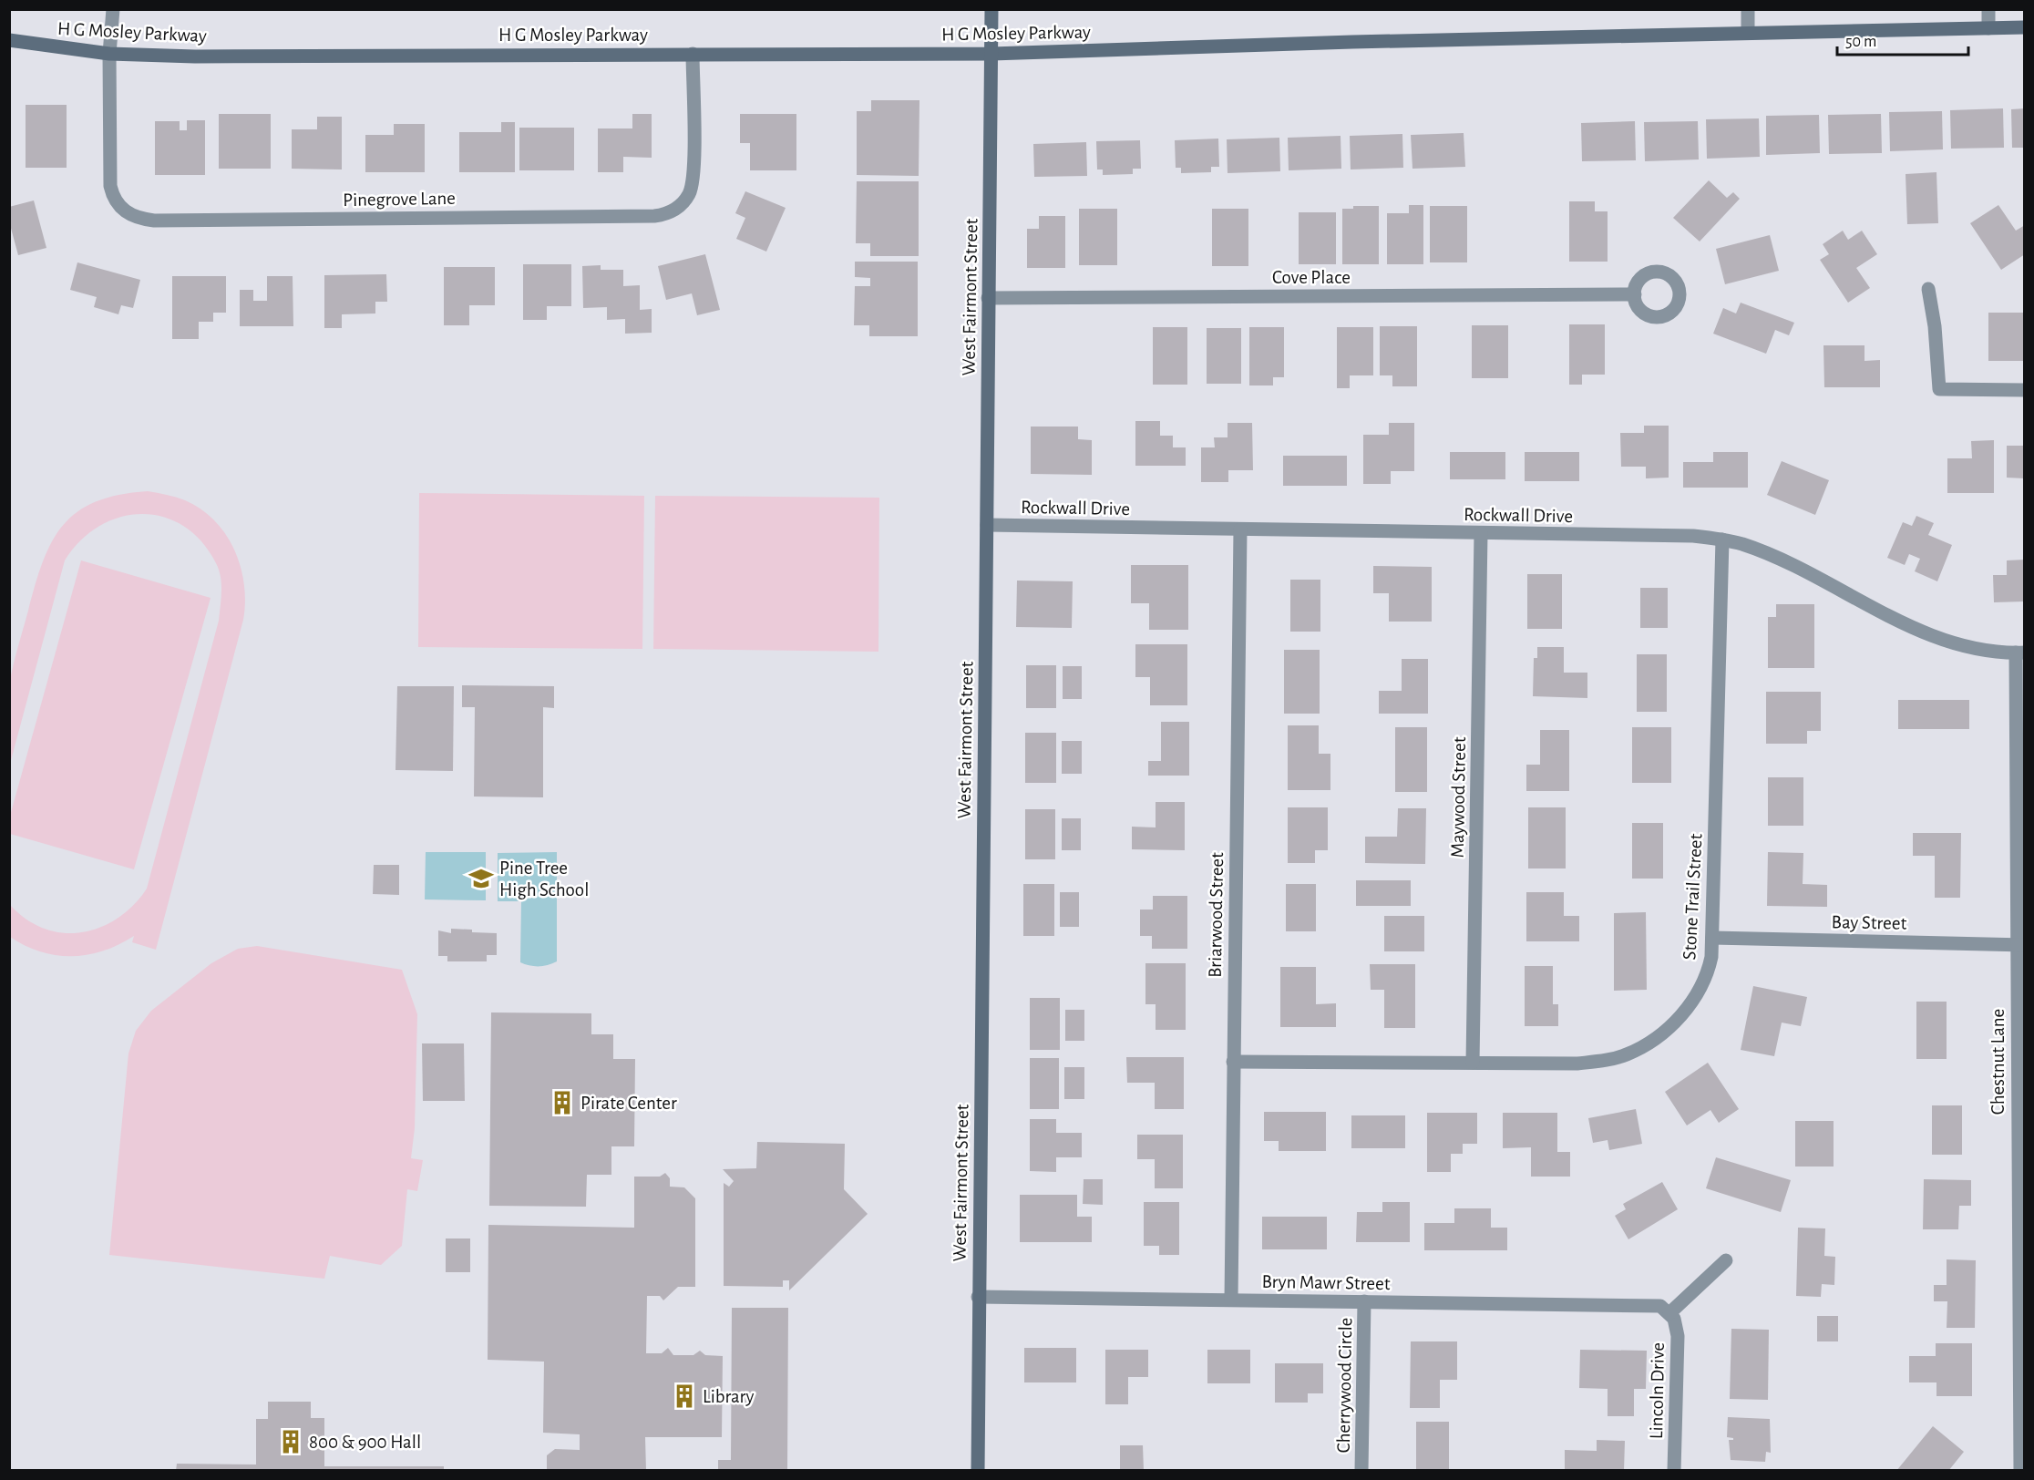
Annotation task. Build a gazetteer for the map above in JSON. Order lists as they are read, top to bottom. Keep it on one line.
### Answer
{"streets":{"main road":["H G Mosley Parkway","West Fairmont Street"],"street":["Pinegrove Lane","Cove Place","Rockwall Drive","Maywood Street","Stone Trail Street","Briarwood Street","Bay Street","Chestnut Lane","Bryn Mawr Street","Cherrywood Circle","Lincoln Drive"]},"crossings":[["H G Mosley Parkway","Pinegrove Lane"],["H G Mosley Parkway","West Fairmont Street"],["Cove Place","West Fairmont Street"],["West Fairmont Street","Rockwall Drive"],["West Fairmont Street","Bryn Mawr Street"],["Rockwall Drive","Maywood Street"],["Rockwall Drive","Stone Trail Street"],["Rockwall Drive","Briarwood Street"],["Rockwall Drive","Chestnut Lane"],["Maywood Street","Stone Trail Street"],["Stone Trail Street","Briarwood Street"],["Stone Trail Street","Bay Street"],["Briarwood Street","Bryn Mawr Street"],["Bay Street","Chestnut Lane"],["Bryn Mawr Street","Cherrywood Circle"],["Bryn Mawr Street","Lincoln Drive"]],"places":{"school or university":["Pine Tree High School"],"building":["Pirate Center","Library","800 & 900 Hall"]},"scale_bar":"50 m"}
